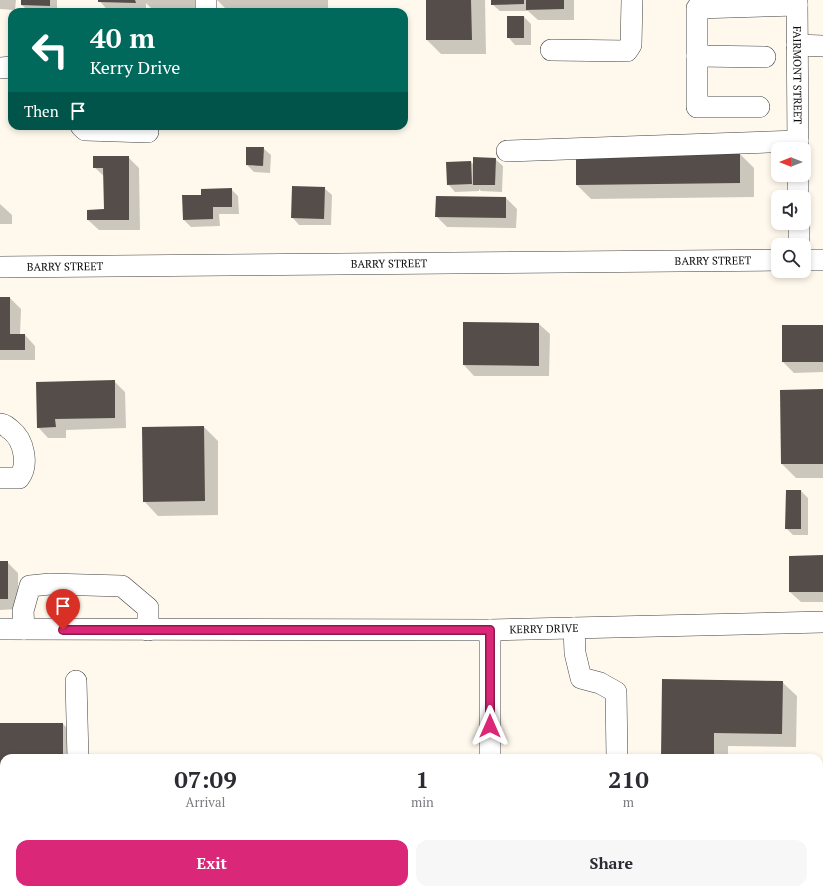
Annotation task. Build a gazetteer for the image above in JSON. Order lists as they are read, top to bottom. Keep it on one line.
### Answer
{"streets":{"street":["FAIRMONT STREET","BARRY STREET","KERRY DRIVE"]},"north":"left","page":{"turn":["40 m","Kerry Drive"],"then":"Then","eta":["07:09","Arrival","1","min","210","m"],"buttons":["Exit","Share"]}}
